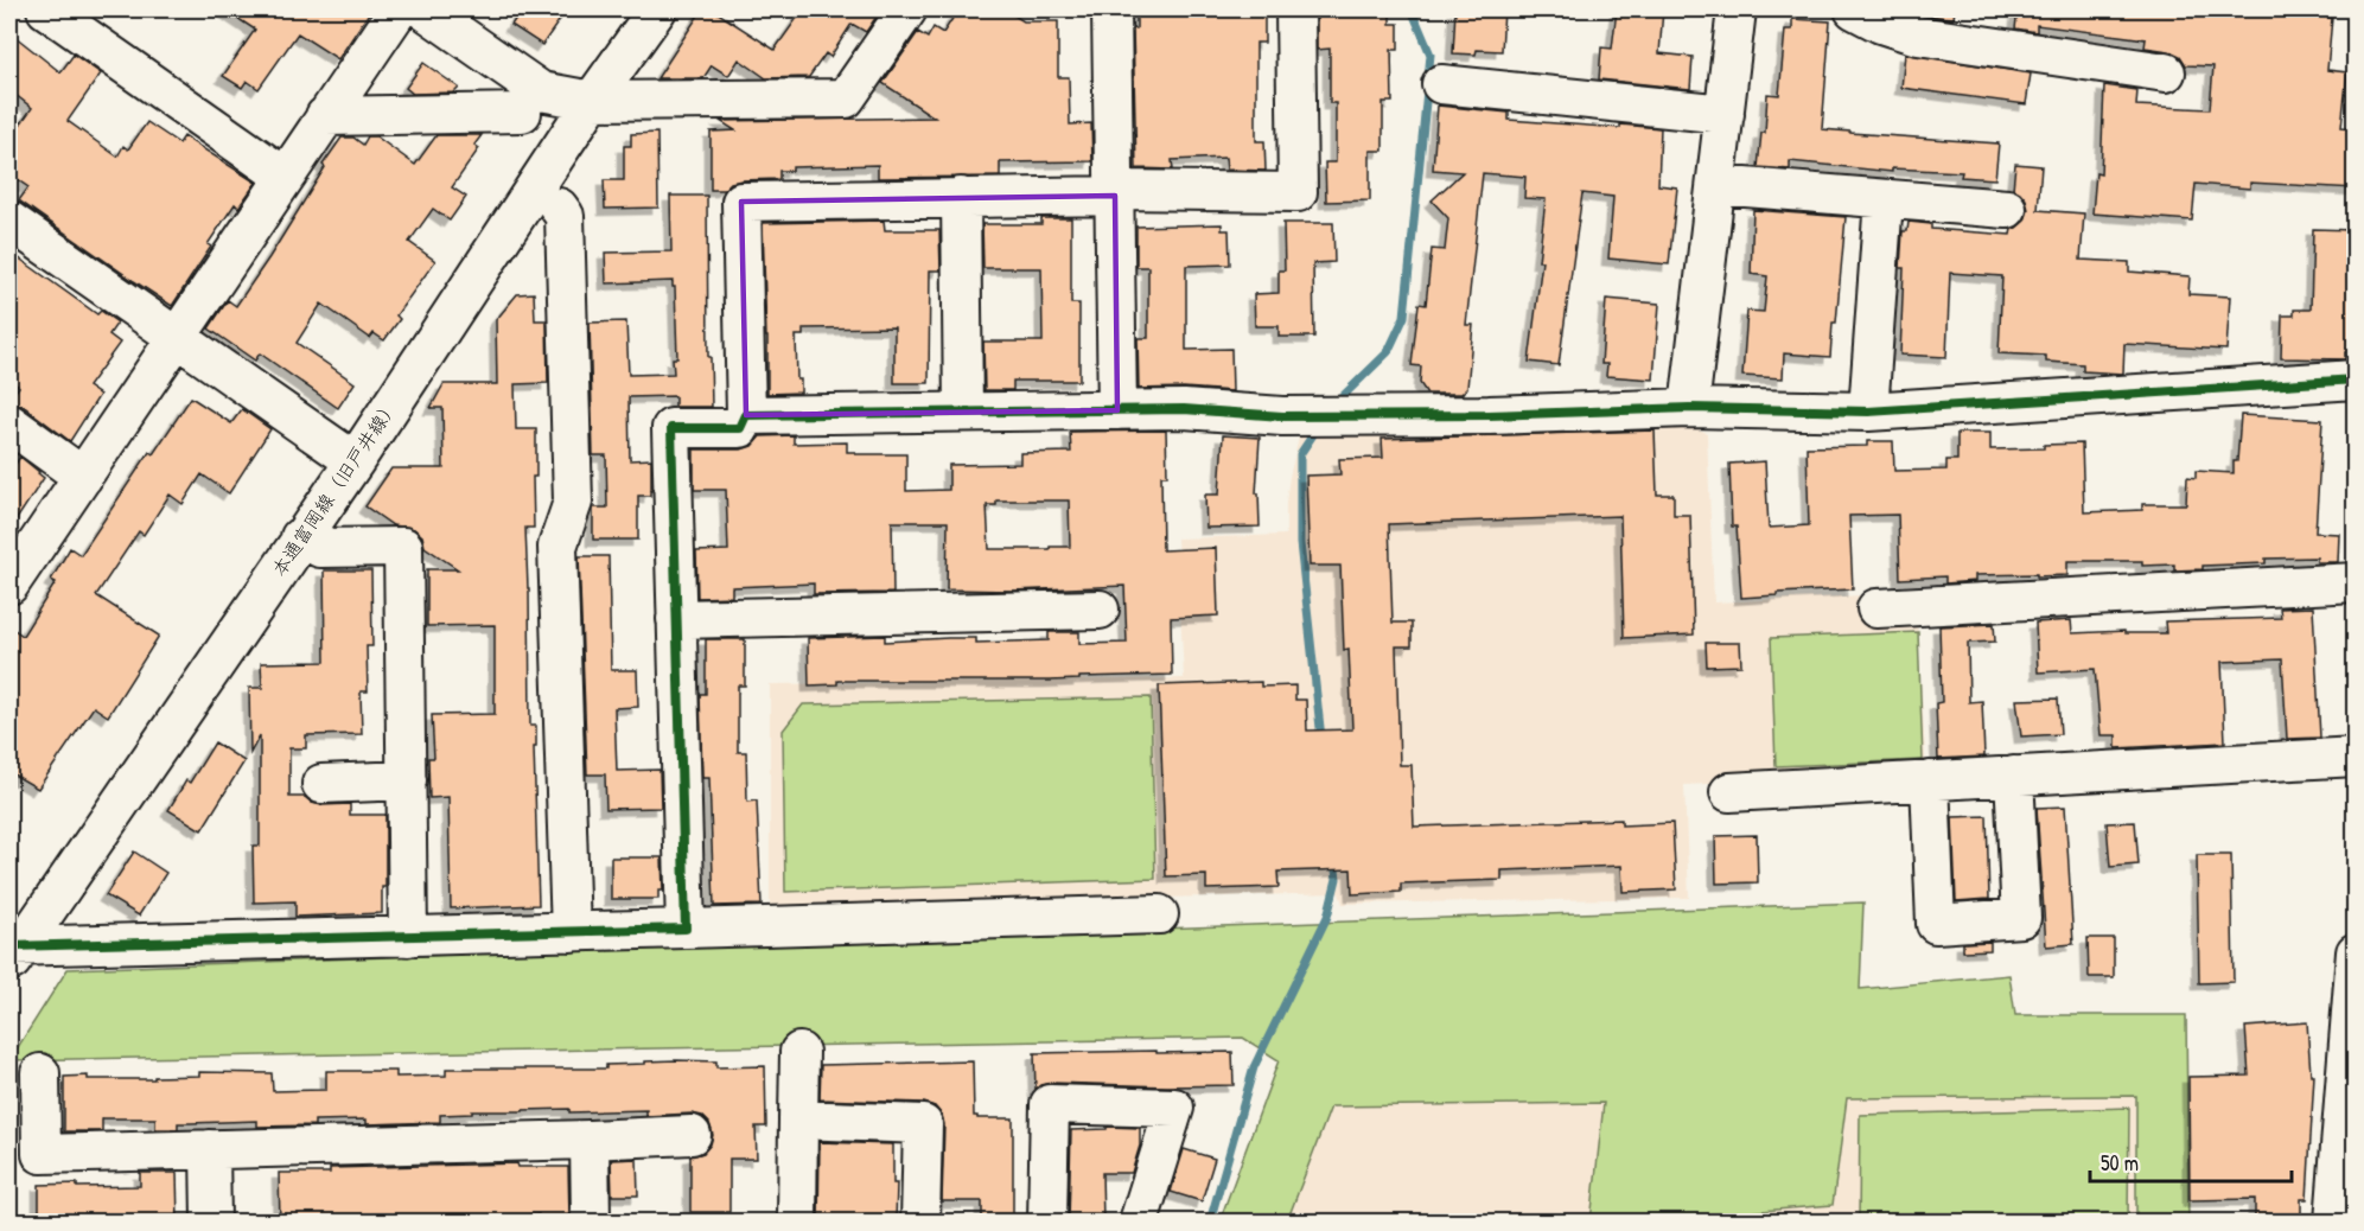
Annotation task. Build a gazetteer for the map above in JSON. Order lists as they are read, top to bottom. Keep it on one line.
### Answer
{"streets":{"street":["本通富岡線（旧戸井線）"]},"scale_bar":"50 m"}
